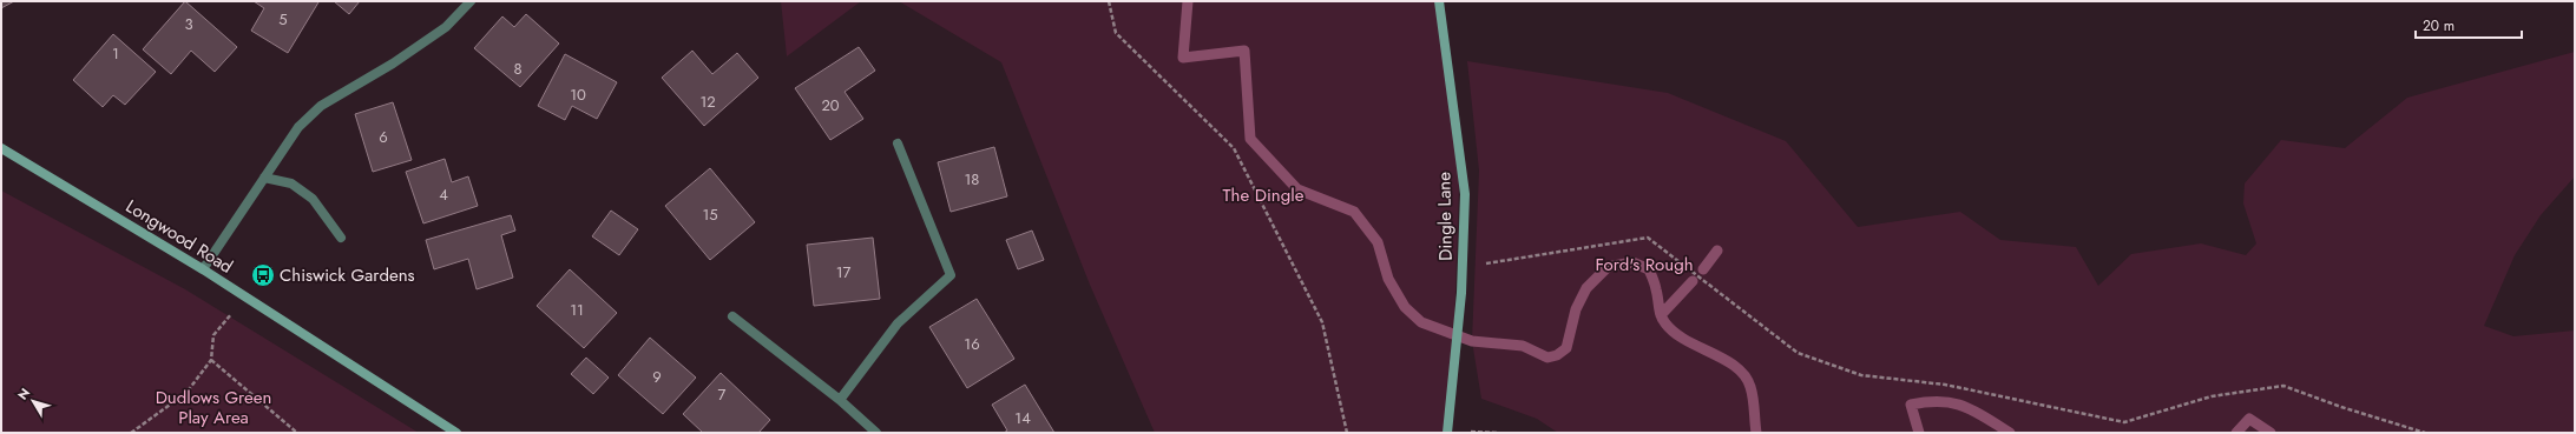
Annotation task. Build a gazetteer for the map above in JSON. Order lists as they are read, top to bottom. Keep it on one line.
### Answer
{"streets":{"street":["Dingle Lane","Longwood Road"]},"parks":["The Dingle","Ford's Rough","Dudlows Green Play Area"],"places":{"bus stop":["Chiswick Gardens"]},"house_numbers":["5","3","1","8","10","12","20","6","18","4","15","17","11","16","9","7","14"],"scale_bar":"20 m","north":"top left"}
